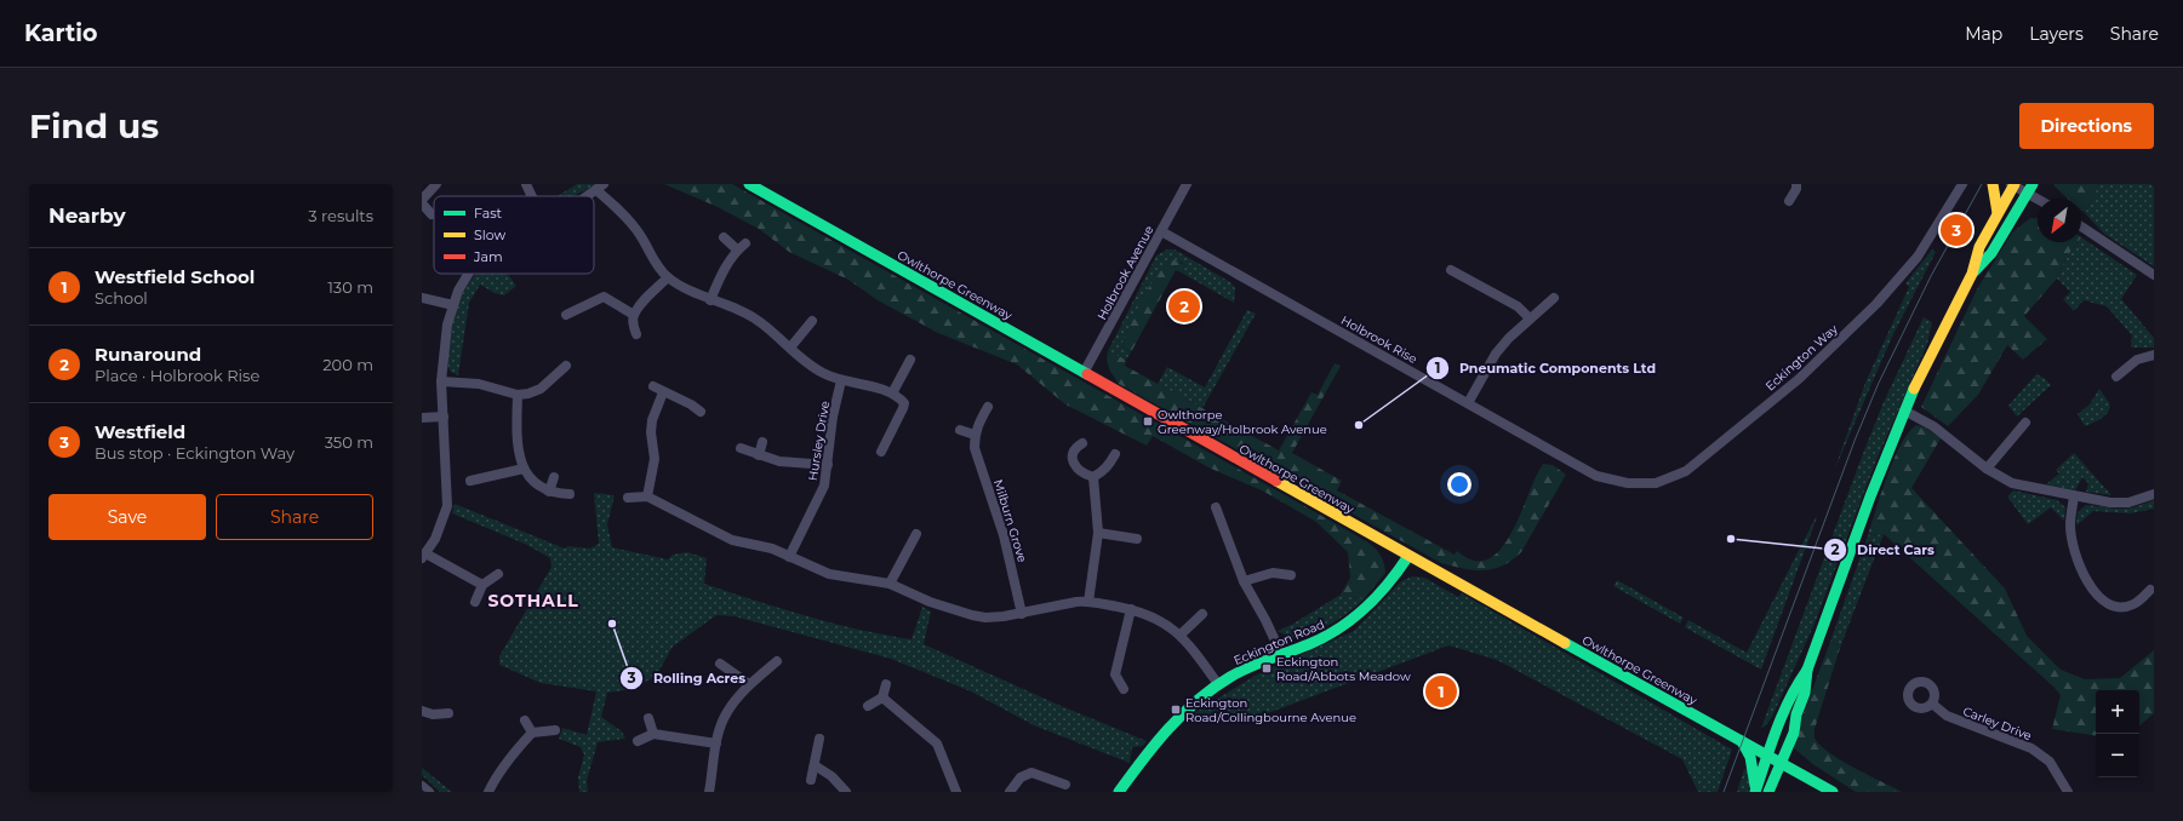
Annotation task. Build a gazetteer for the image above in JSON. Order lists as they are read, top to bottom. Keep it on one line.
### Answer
{"streets":{"street":["Holbrook Avenue","Owlthorpe Greenway","Holbrook Rise","Eckington Way","Hursley Drive","Milburn Grove","Eckington Road","Carley Drive"]},"crossings":[["Holbrook Avenue","Owlthorpe Greenway"],["Holbrook Avenue","Holbrook Rise"],["Owlthorpe Greenway","Eckington Road"],["Holbrook Rise","Eckington Way"]],"districts":["SOTHALL"],"places":{"transit":["Owlthorpe Greenway/Holbrook Avenue","Eckington Road/Abbots Meadow","Eckington Road/Collingbourne Avenue"],"other":["Pneumatic Components Ltd","Direct Cars","Rolling Acres"]},"legend":["Fast","Slow","Jam"],"north":"bottom left","page":{"header":"Kartio","nav":["Map","Layers","Share"],"buttons":["Directions",["Save","Share"]],"title":"Find us","heading":["Nearby","3 results"],"pins":["3","2","1"],"list":[{"mark":"1","name":"Westfield School","note":"School","value":"130 m"},{"mark":"2","name":"Runaround","note":"Place · Holbrook Rise","value":"200 m"},{"mark":"3","name":"Westfield","note":"Bus stop · Eckington Way","value":"350 m"}],"map_buttons":["+","−"]}}
